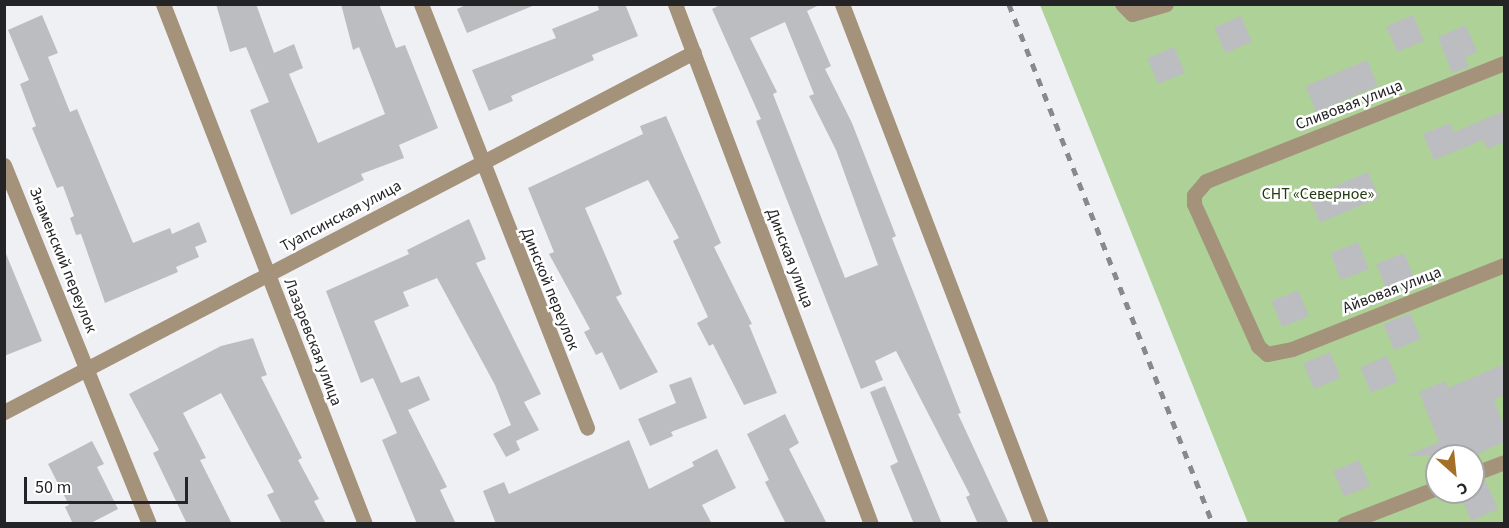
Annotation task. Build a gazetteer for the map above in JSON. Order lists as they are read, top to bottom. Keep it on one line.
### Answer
{"streets":{"street":["Сливовая улица","Туапсинская улица","Динская улица","Знаменский переулок","Динской переулок","Айвовая улица","Лазаревская улица"]},"crossings":[["Сливовая улица","Айвовая улица"],["Туапсинская улица","Динская улица"],["Туапсинская улица","Знаменский переулок"],["Туапсинская улица","Динской переулок"],["Туапсинская улица","Лазаревская улица"]],"parks":["СНТ «Северное»"],"scale_bar":"50 m","north":"bottom right"}
